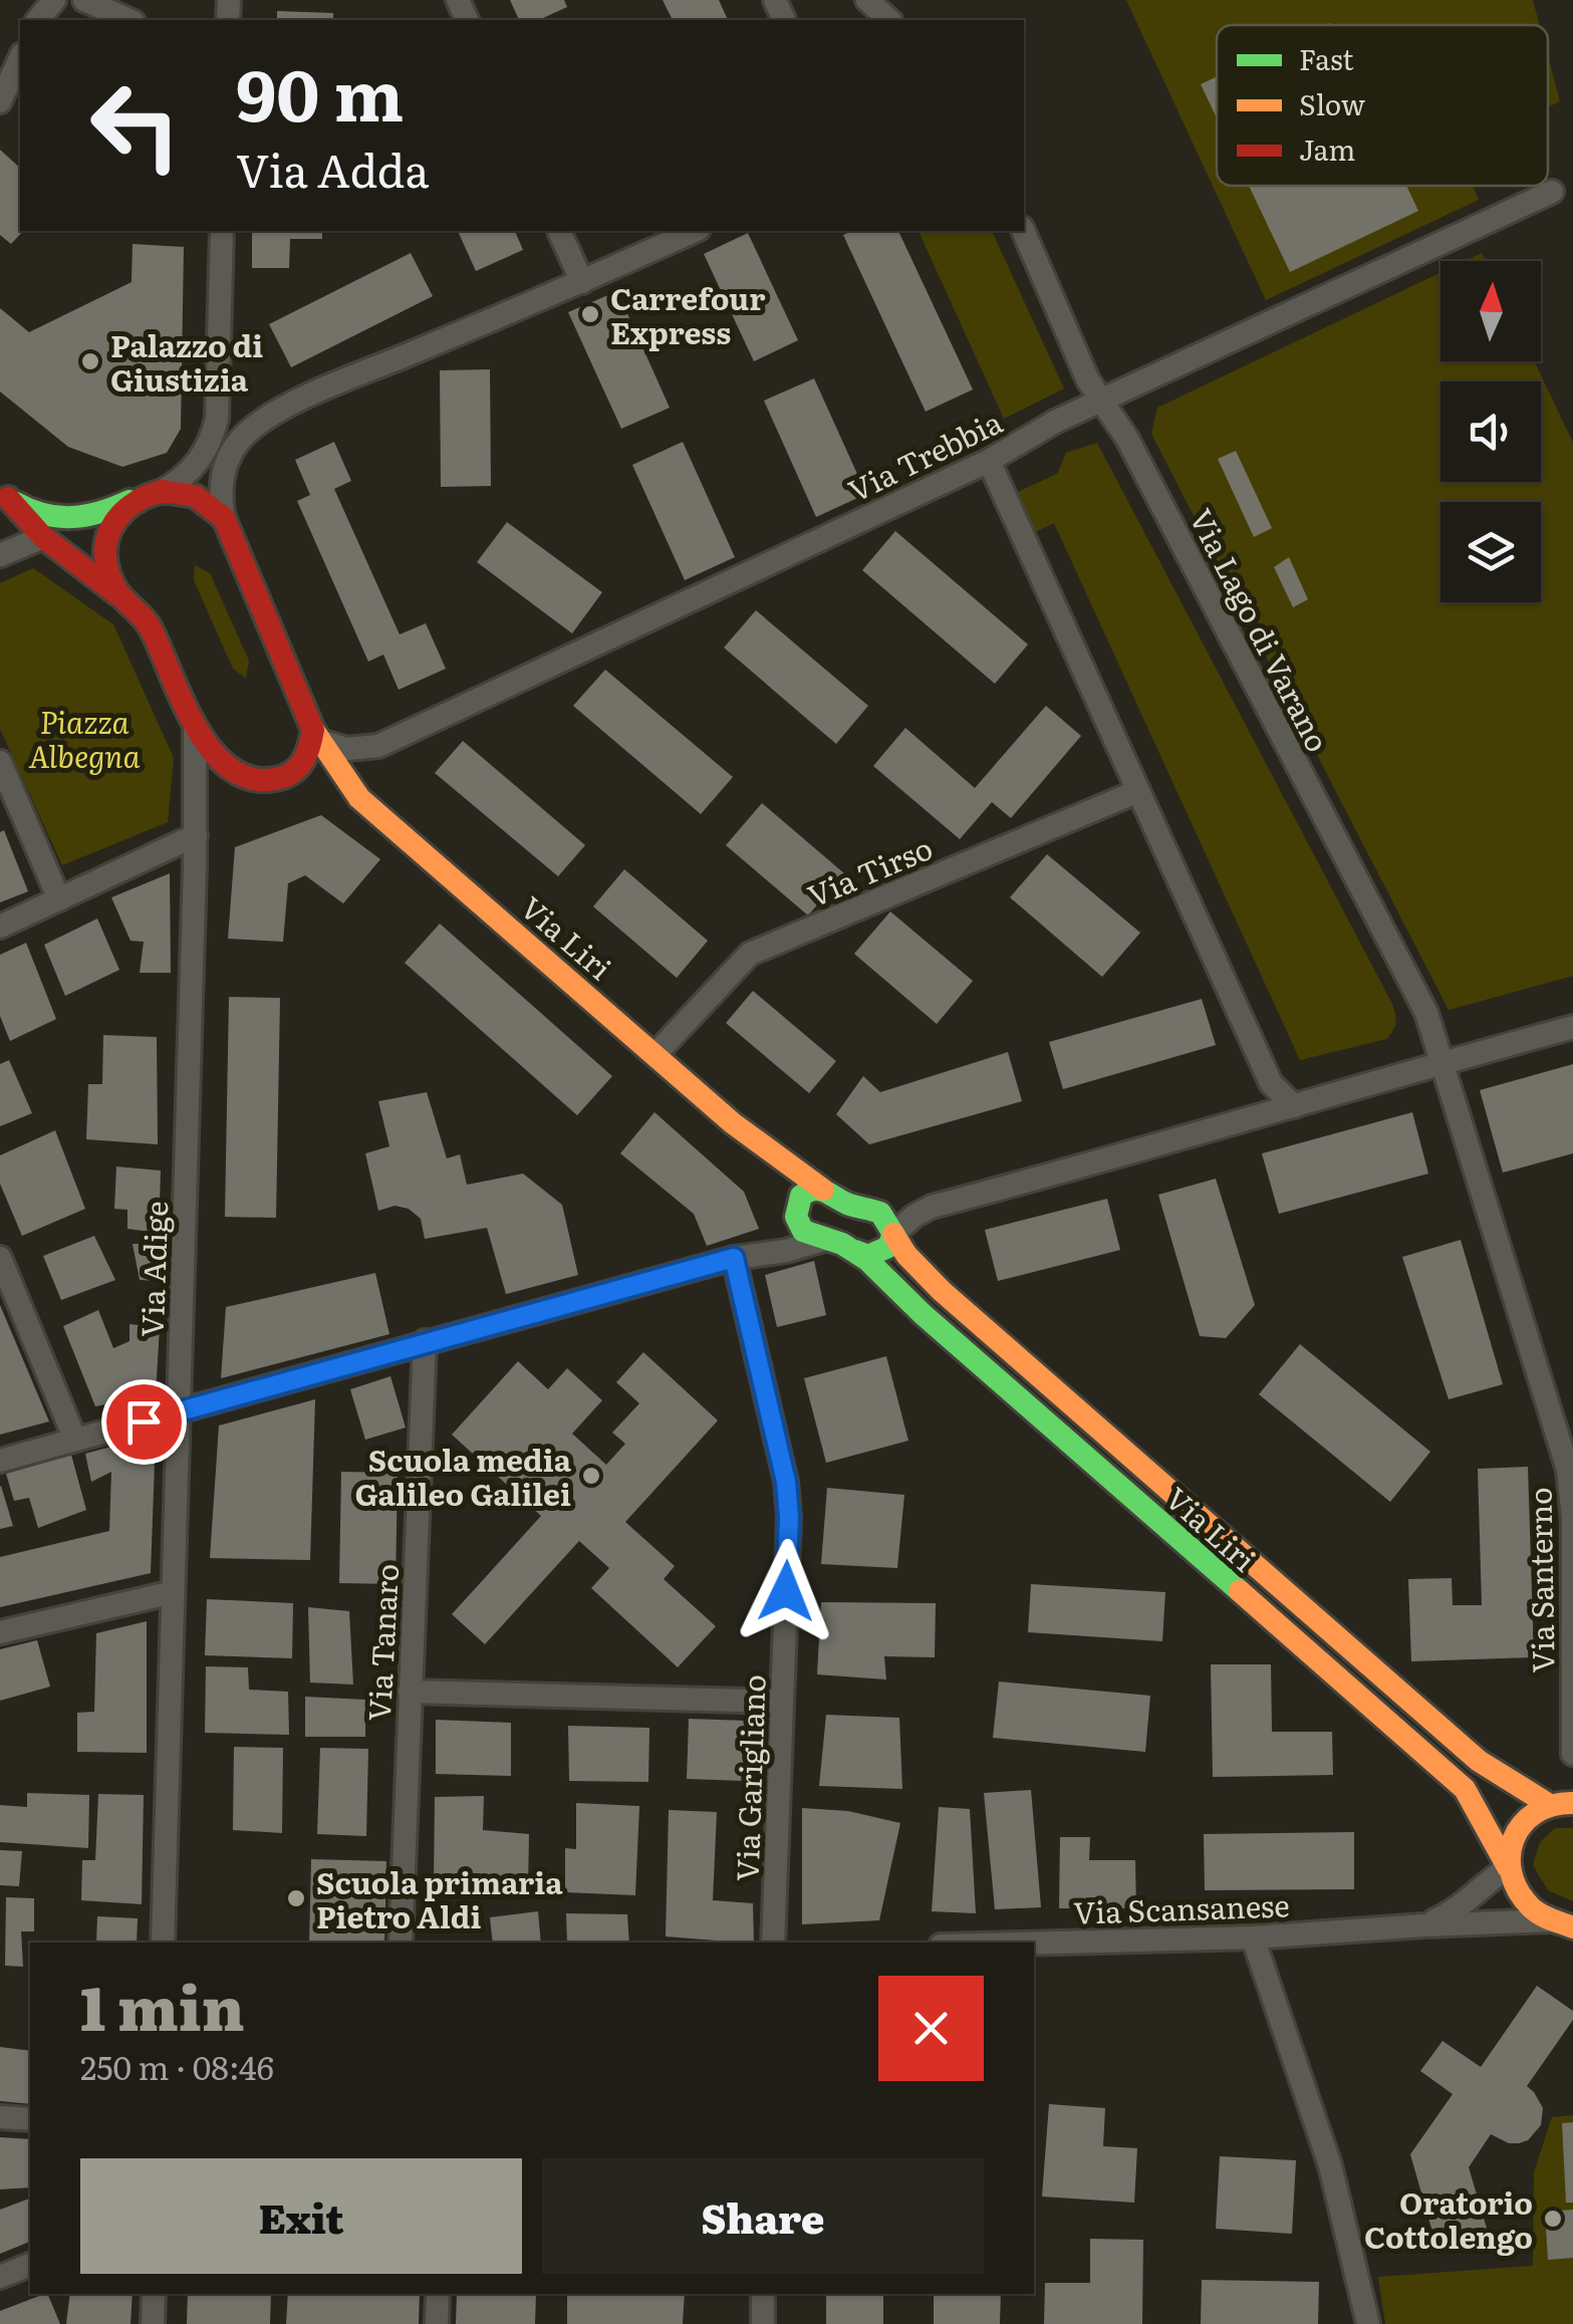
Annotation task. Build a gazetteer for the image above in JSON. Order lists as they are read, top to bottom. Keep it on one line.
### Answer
{"streets":{"main road":["Via Liri","Via Scansanese"],"street":["Via Trebbia","Via Lago di Varano","Via Tirso","Via Adige","Via Santerno","Via Tanaro","Via Garigliano"]},"crossings":[["Via Trebbia","Via Lago di Varano"],["Via Trebbia","Via Liri"],["Via Lago di Varano","Via Santerno"],["Via Tirso","Via Liri"],["Via Liri","Via Adige"],["Via Liri","Via Scansanese"]],"parks":["Piazza Albegna"],"places":["Carrefour Express","Palazzo di Giustizia","Scuola media Galileo Galilei","Scuola primaria Pietro Aldi","Oratorio Cottolengo"],"legend":["Fast","Slow","Jam"],"north":"top","page":{"turn":["90 m","Via Adda"],"heading":["1 min","250 m · 08:46"],"buttons":["Exit","Share"]}}
